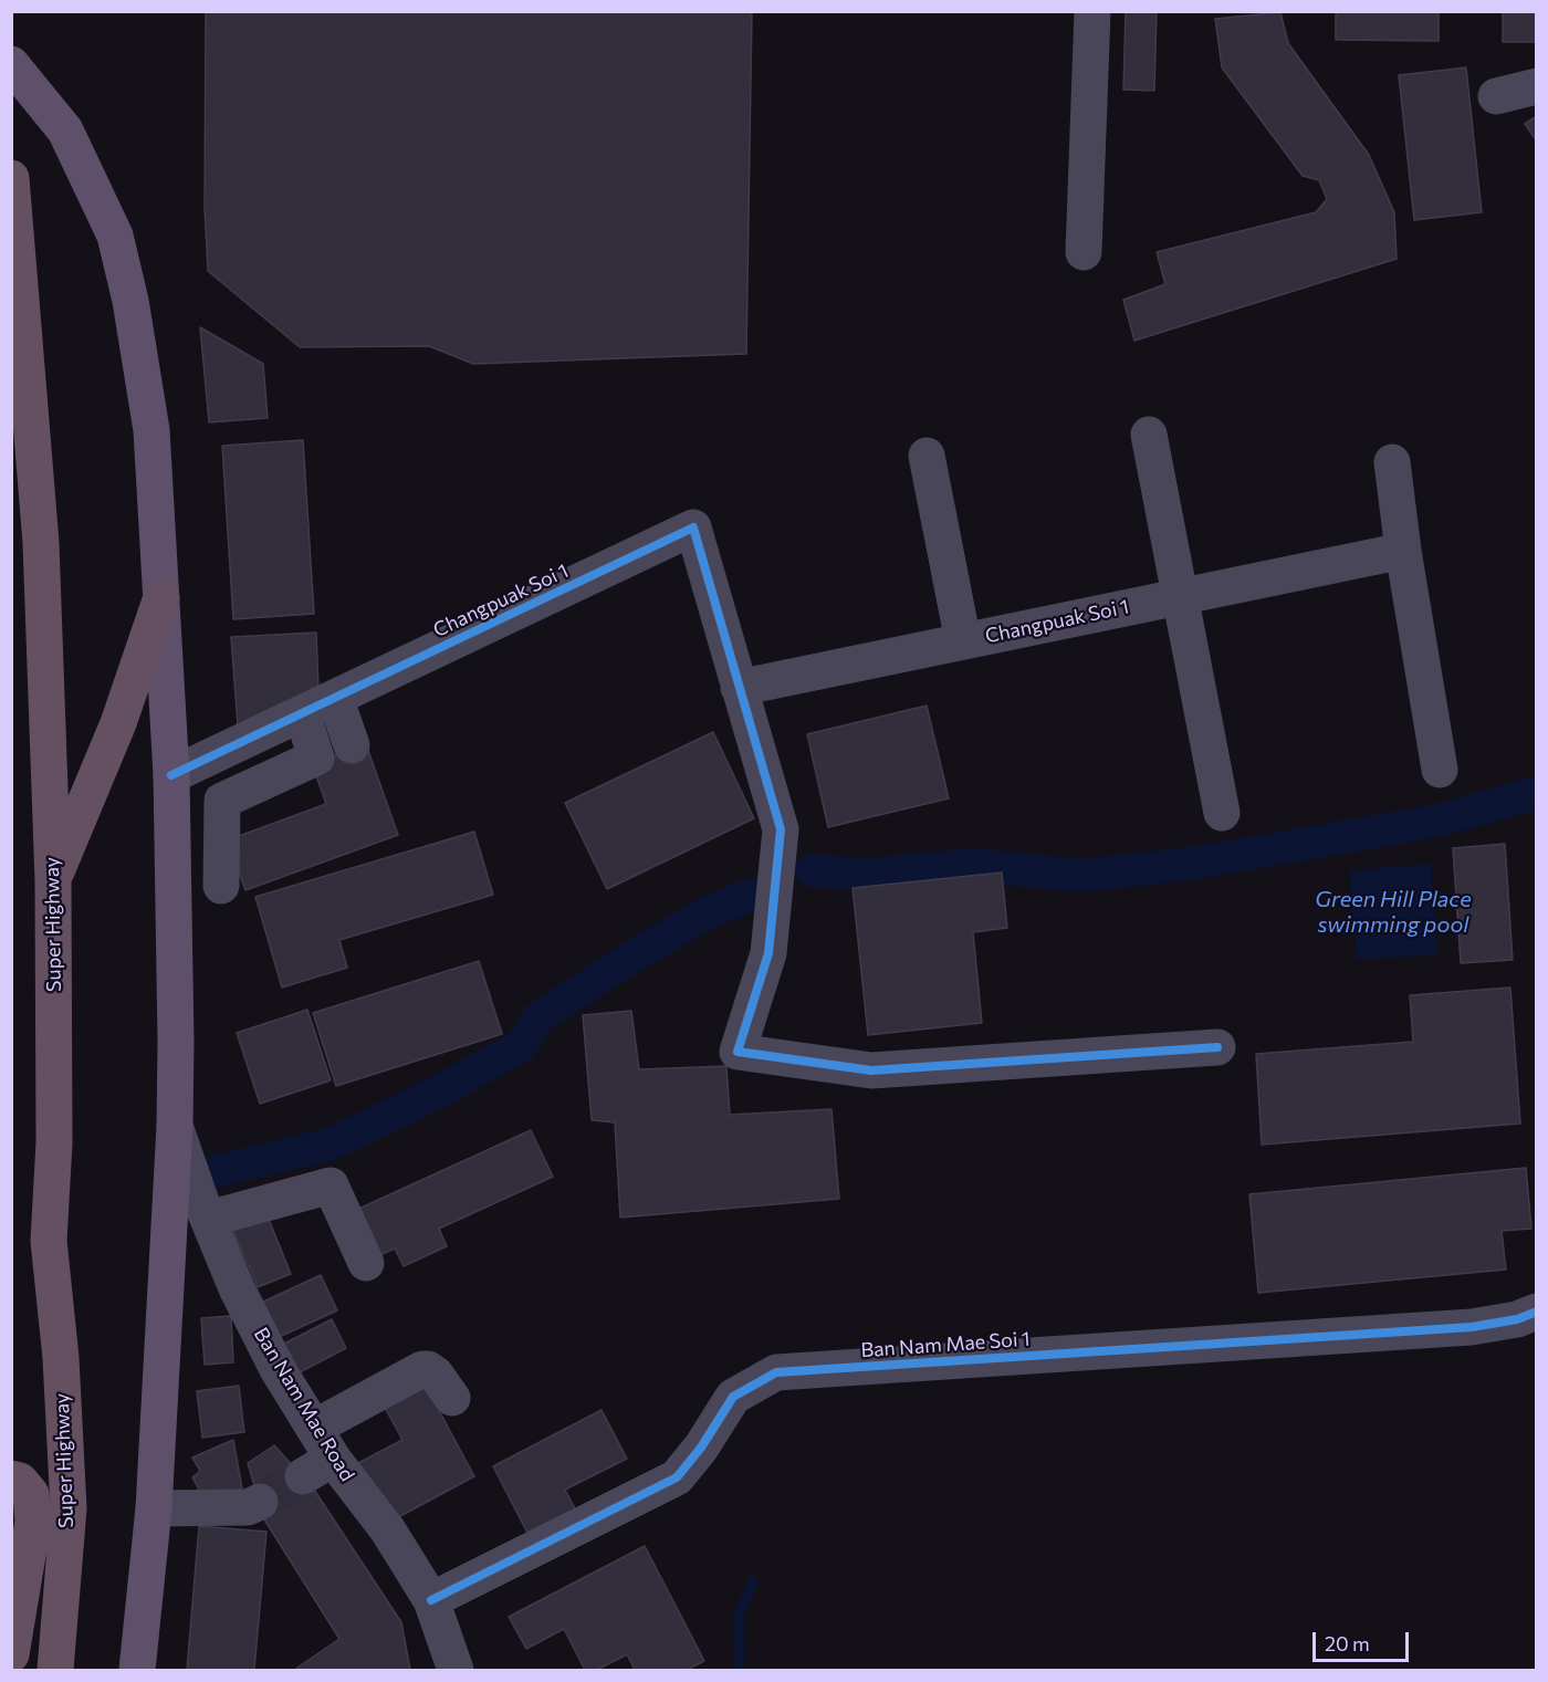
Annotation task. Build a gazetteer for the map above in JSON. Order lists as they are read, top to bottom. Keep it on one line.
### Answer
{"streets":{"highway":["Super Highway"],"street":["Changpuak Soi 1","Ban Nam Mae Soi 1","Ban Nam Mae Road"]},"crossings":[["Ban Nam Mae Soi 1","Ban Nam Mae Road"]],"water":["Green Hill Place swimming pool"],"scale_bar":"20 m"}
